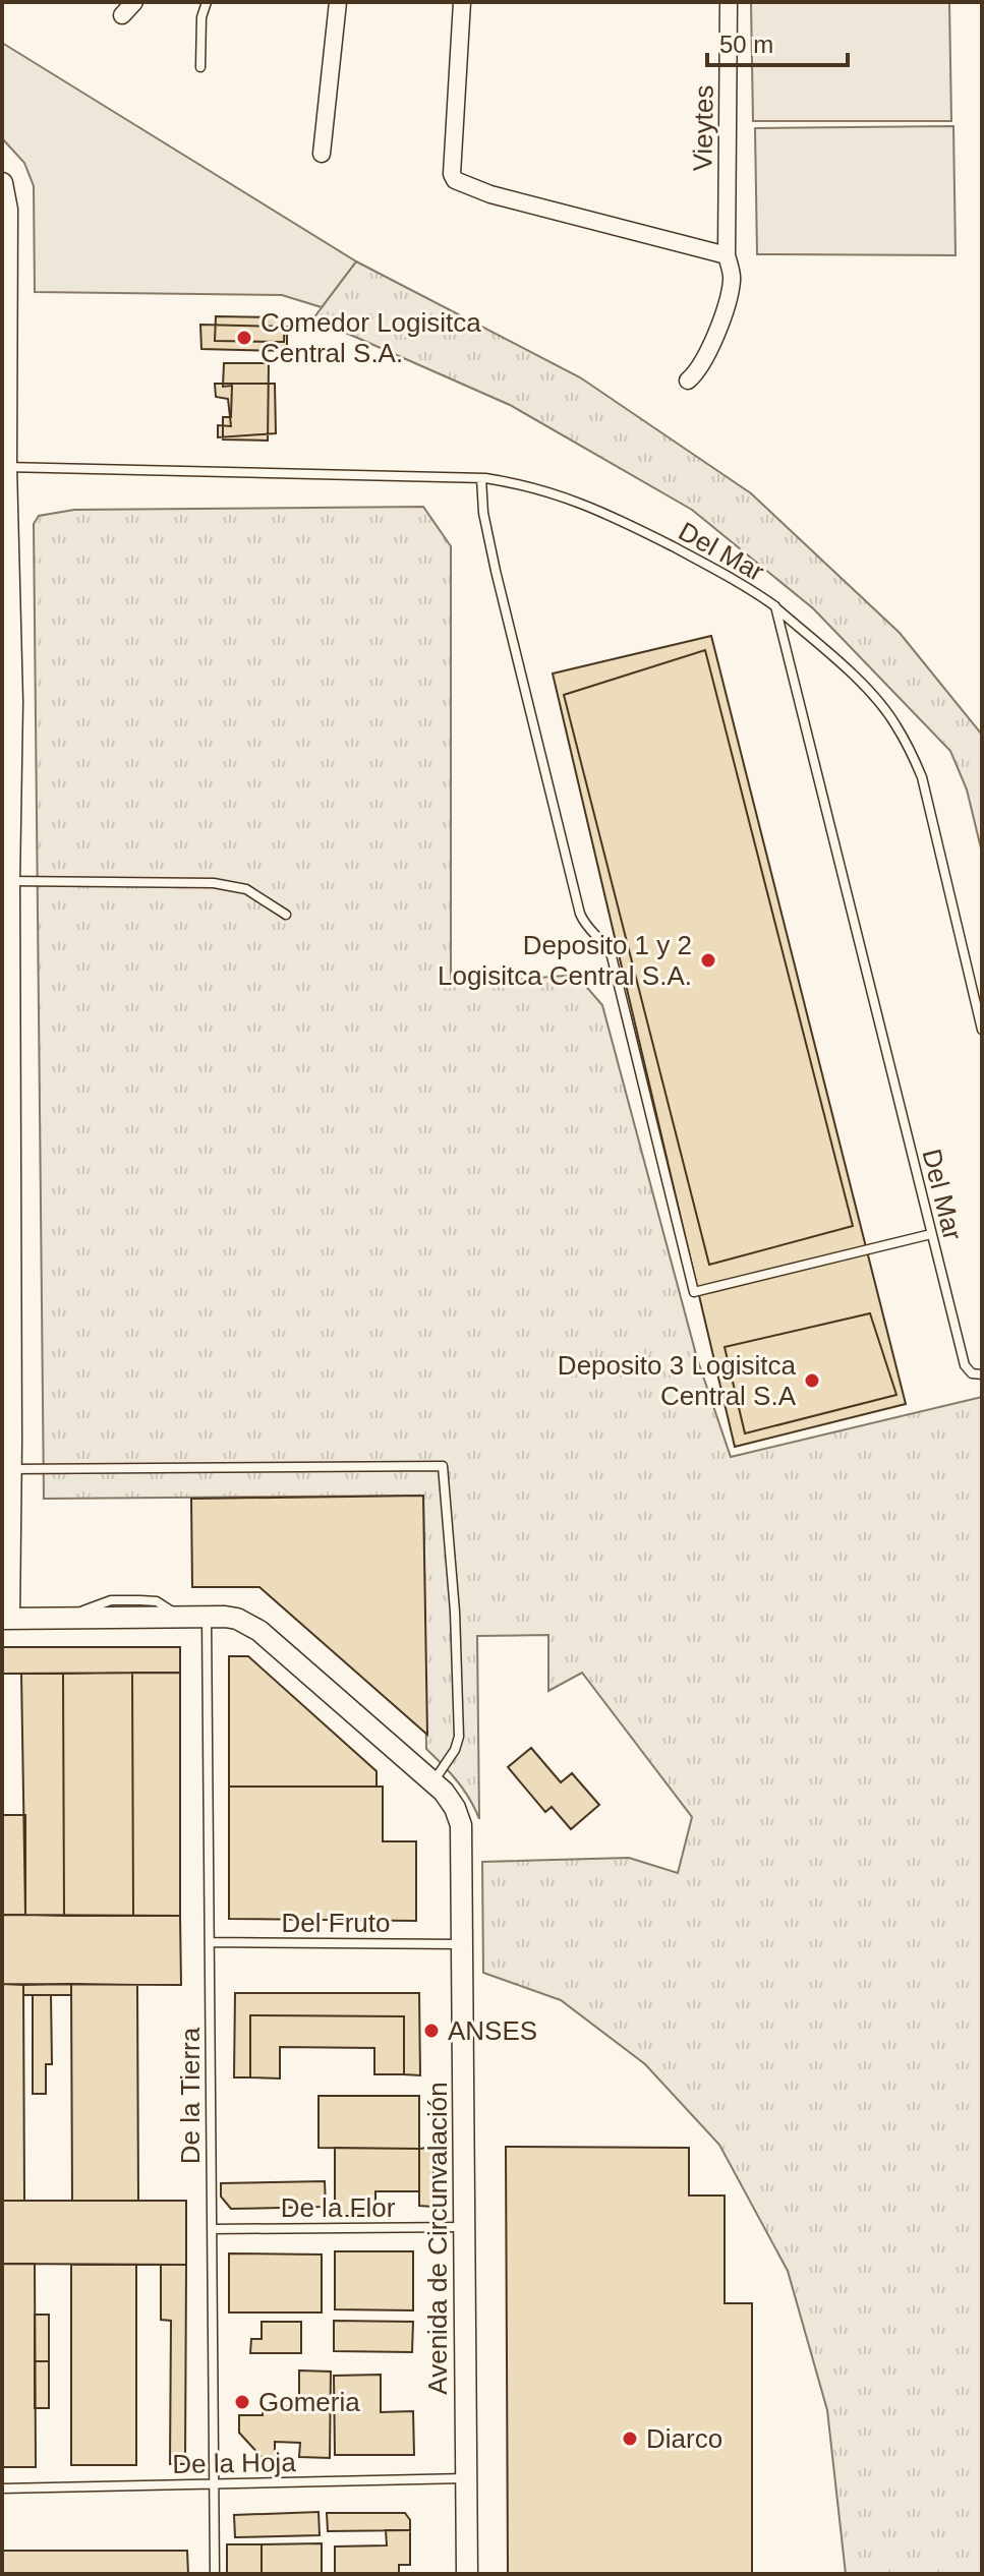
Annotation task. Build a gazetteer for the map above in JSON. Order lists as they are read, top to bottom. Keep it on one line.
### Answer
{"streets":{"street":["Vieytes","Avenida de Circunvalación"],"lane":["Del Mar","Del Fruto","De la Tierra","De la Flor","De la Hoja"]},"crossings":[["Del Mar","Avenida de Circunvalación"],["Del Fruto","De la Tierra"],["Del Fruto","Avenida de Circunvalación"],["De la Tierra","De la Flor"],["De la Tierra","Avenida de Circunvalación"],["De la Tierra","De la Hoja"],["De la Flor","Avenida de Circunvalación"],["Avenida de Circunvalación","De la Hoja"]],"places":["Comedor Logisitca Central S.A.","Deposito 1 y 2 Logisitca Central S.A.","Deposito 3 Logisitca Central S.A","ANSES","Gomeria","Diarco"],"scale_bar":"50 m"}
